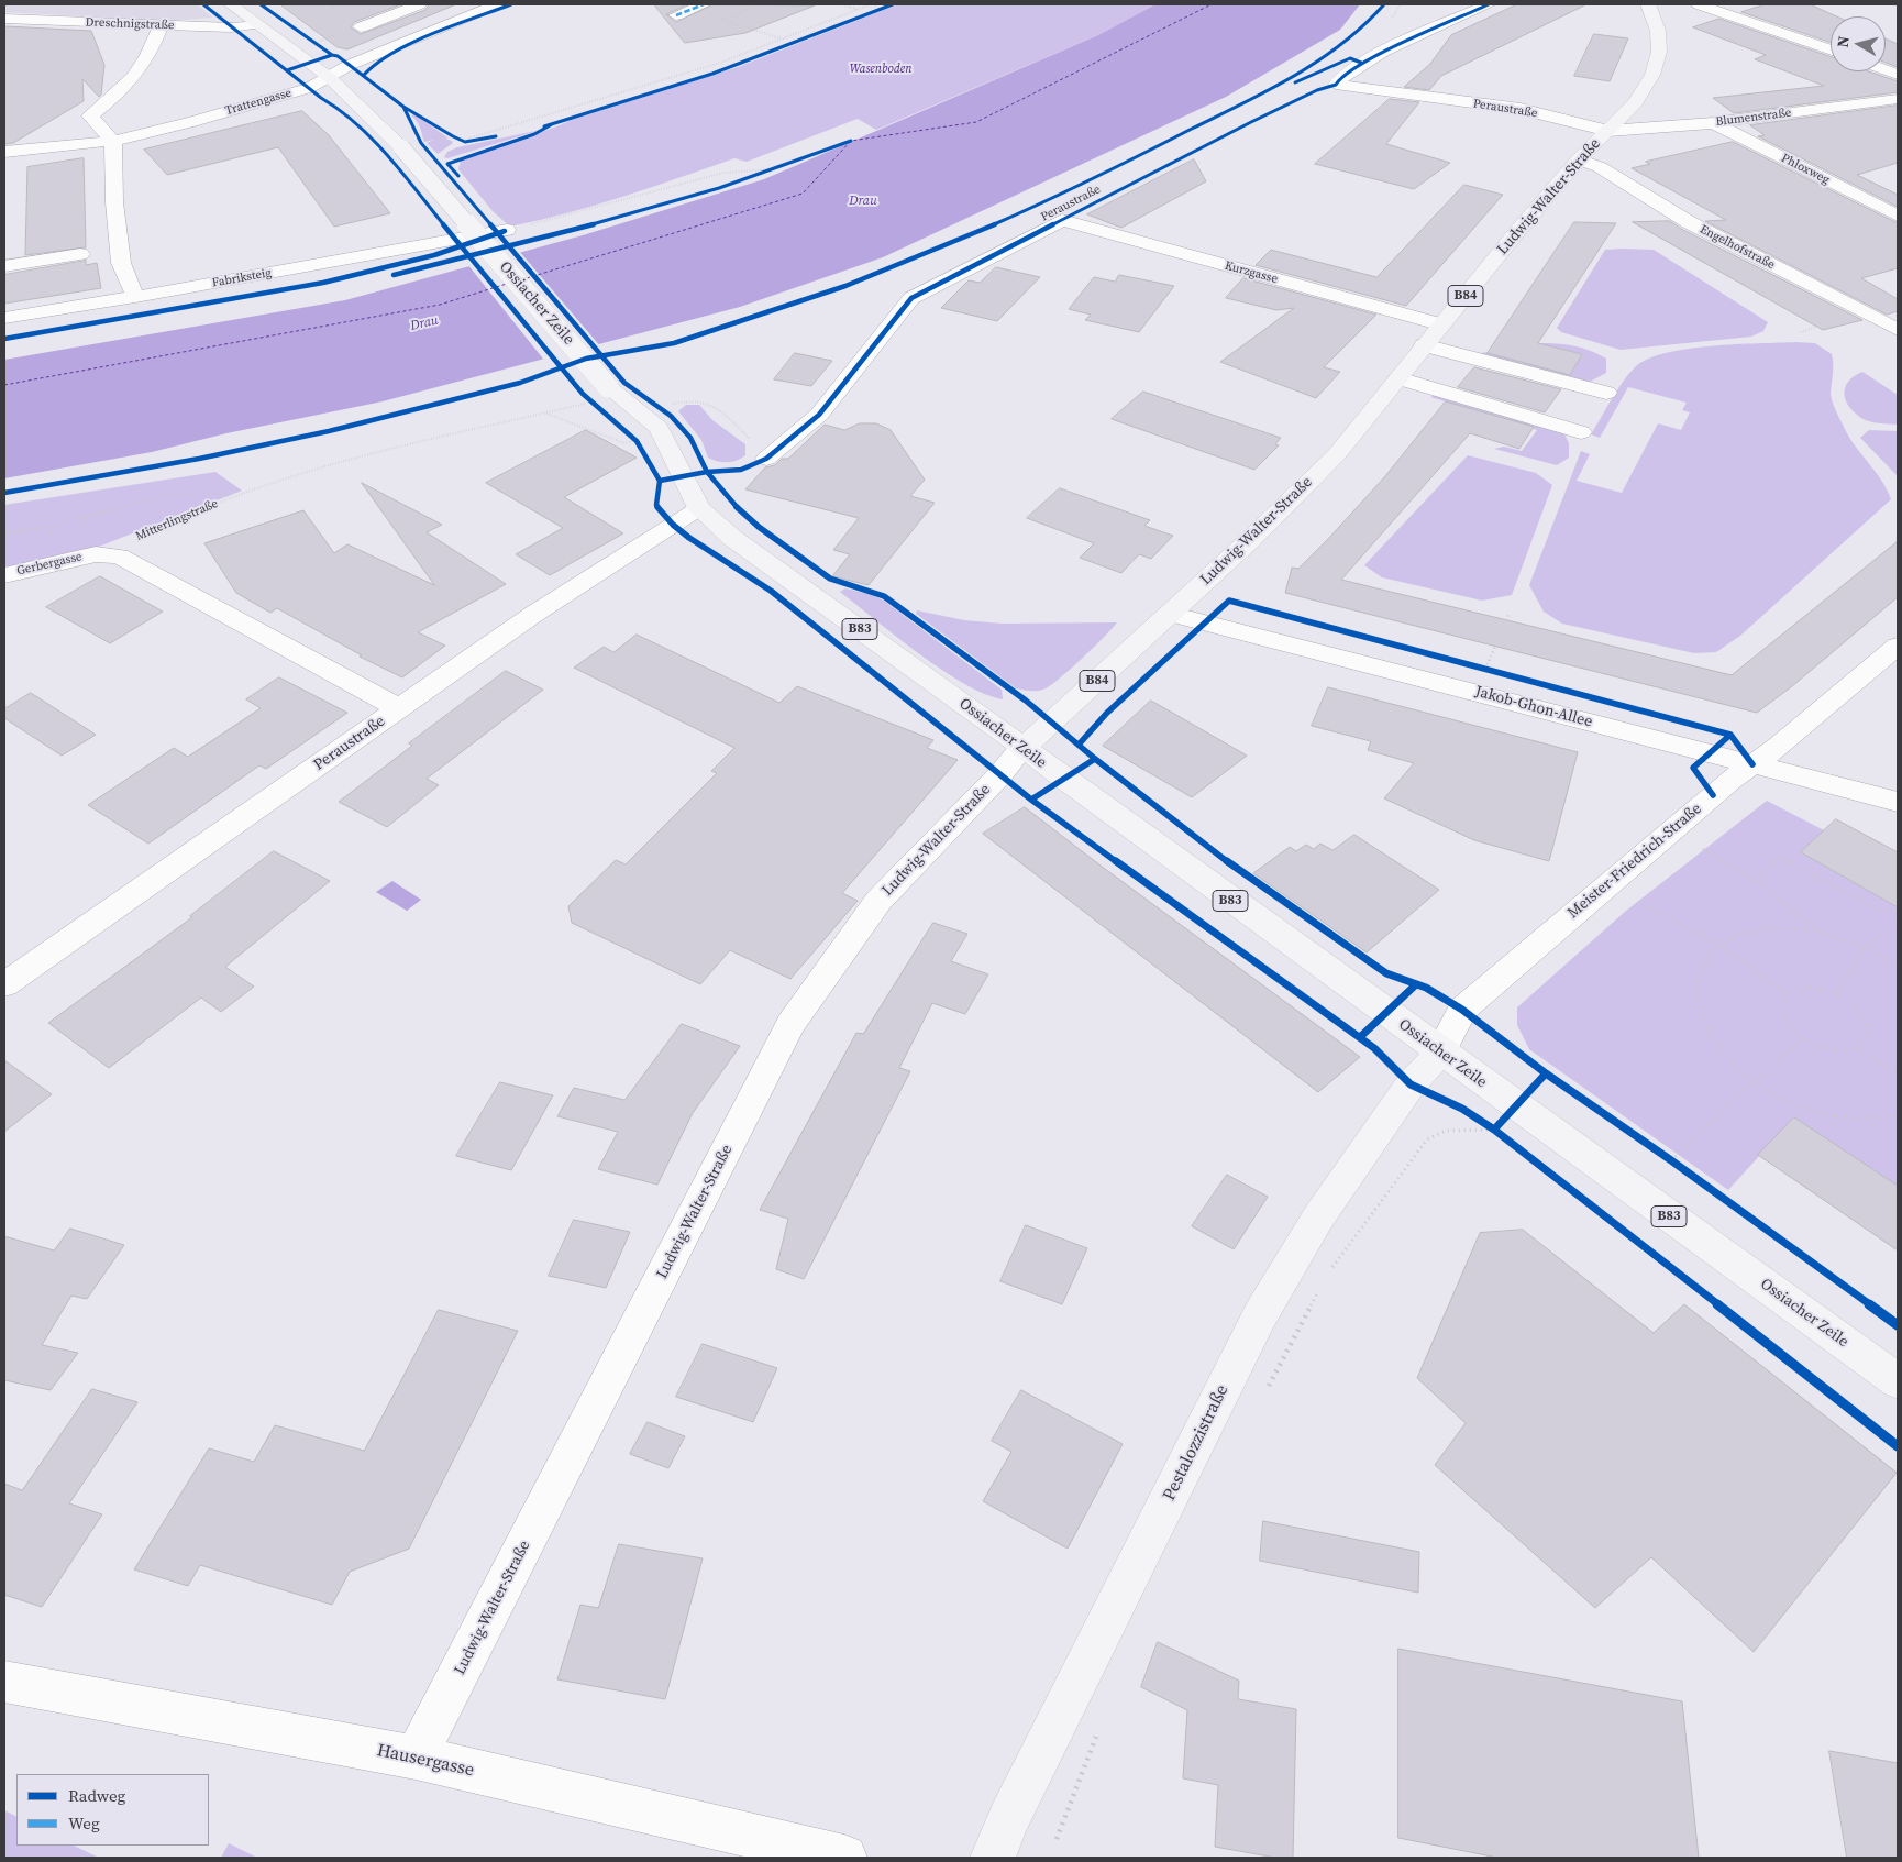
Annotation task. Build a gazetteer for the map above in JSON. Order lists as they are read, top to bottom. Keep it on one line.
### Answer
{"streets":{"main road":["Ludwig-Walter-Straße","B84","Ossiacher Zeile","B83","Pestalozzistraße"],"street":["Dreschnigstraße","Trattengasse","Peraustraße","Blumenstraße","Phloxweg","Engelhofstraße","Kurzgasse","Fabriksteig","Mitterlingstraße","Gerbergasse","Jakob-Ghon-Allee","Meister-Friedrich-Straße","Hausergasse"]},"crossings":[["Dreschnigstraße","Ossiacher Zeile"],["Trattengasse","Ossiacher Zeile"],["Peraustraße","Blumenstraße"],["Peraustraße","Ludwig-Walter-Straße"],["Peraustraße","Kurzgasse"],["Peraustraße","Ossiacher Zeile"],["Peraustraße","Mitterlingstraße"],["Blumenstraße","Phloxweg"],["Blumenstraße","Ludwig-Walter-Straße"],["Ludwig-Walter-Straße","Engelhofstraße"],["Ludwig-Walter-Straße","Kurzgasse"],["Ludwig-Walter-Straße","Ossiacher Zeile"],["Ludwig-Walter-Straße","Jakob-Ghon-Allee"],["Ludwig-Walter-Straße","Hausergasse"],["Ossiacher Zeile","Meister-Friedrich-Straße"],["Ossiacher Zeile","Pestalozzistraße"],["Mitterlingstraße","Gerbergasse"],["Jakob-Ghon-Allee","Meister-Friedrich-Straße"],["Meister-Friedrich-Straße","Pestalozzistraße"]],"water":["Drau"],"parks":["Wasenboden"],"legend":["Radweg","Weg"],"north":"left"}
